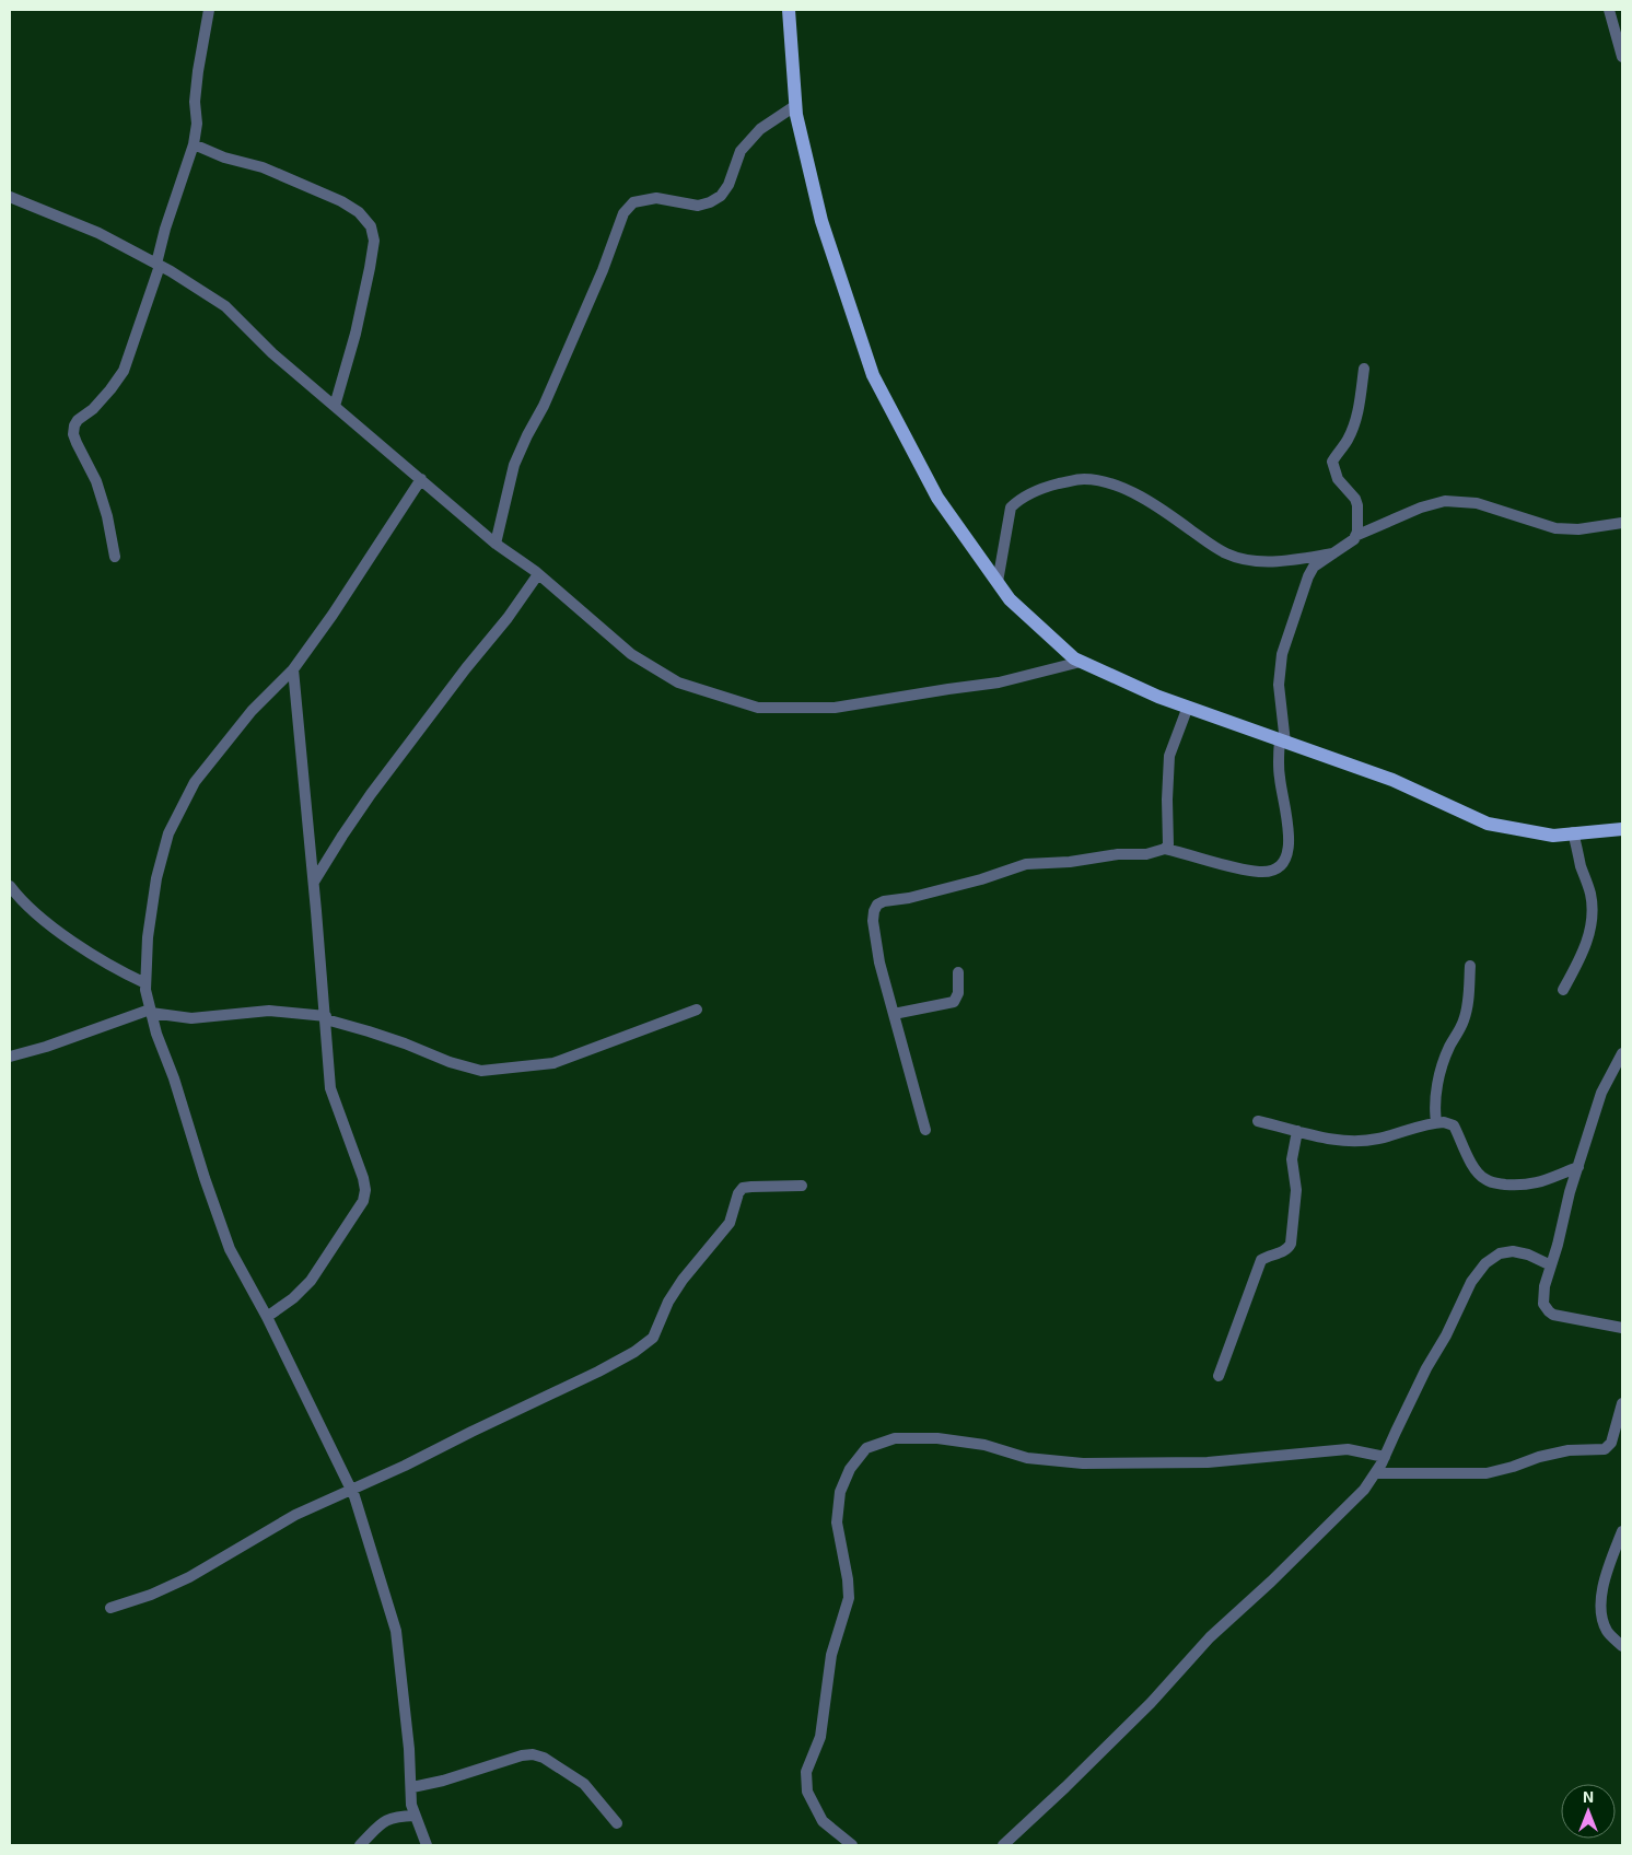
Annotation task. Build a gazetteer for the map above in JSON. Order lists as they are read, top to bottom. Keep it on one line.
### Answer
{"north":"top"}
